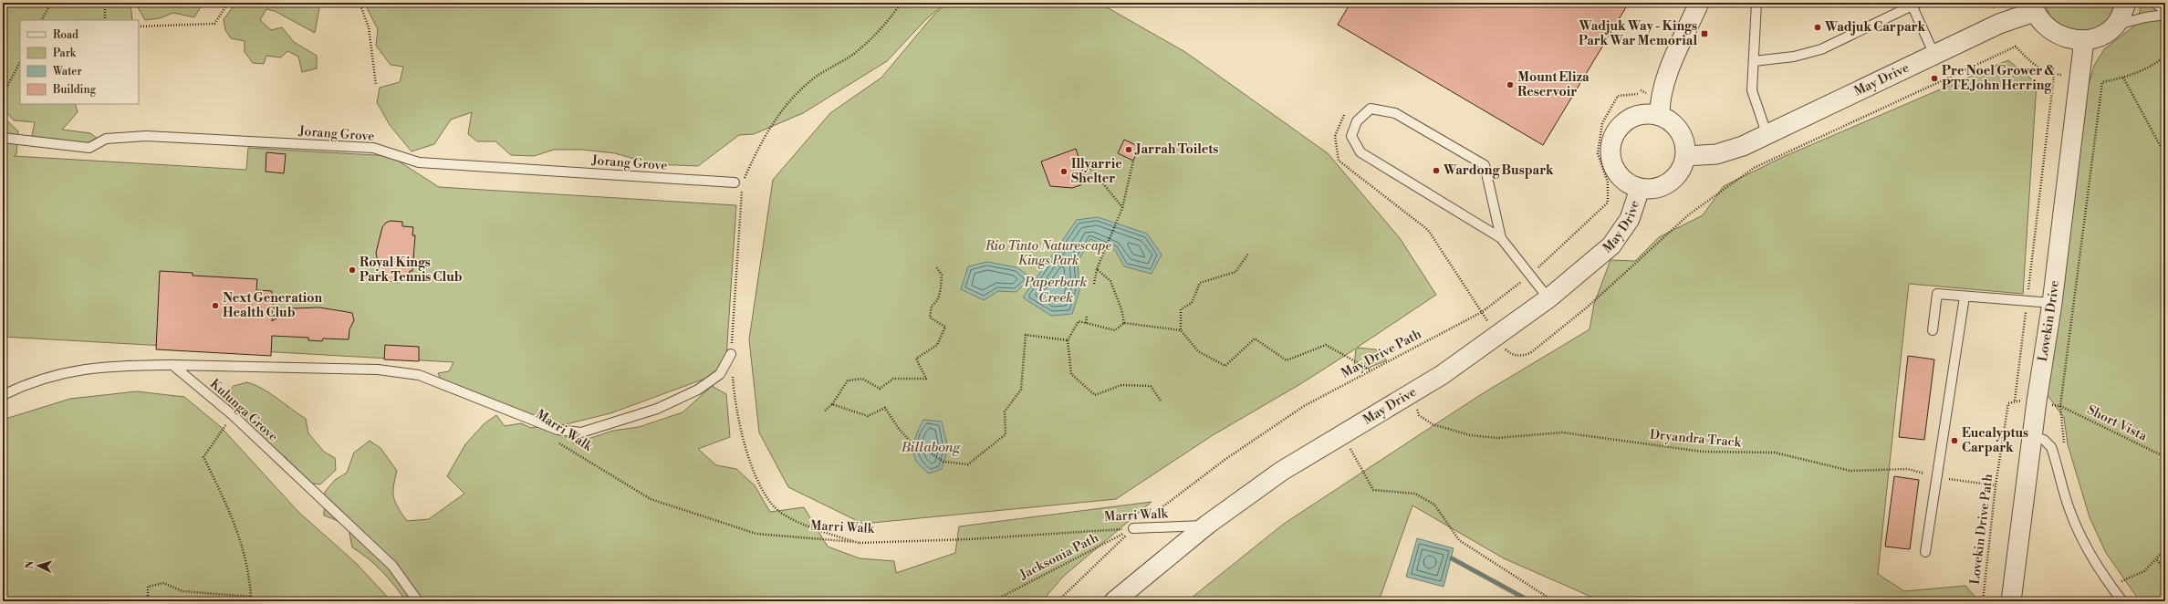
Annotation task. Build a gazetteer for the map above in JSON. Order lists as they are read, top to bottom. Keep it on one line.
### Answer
{"streets":{"street":["May Drive","Lovekin Drive"],"lane":["Jorang Grove","Kulunga Grove","Marri Walk"],"path":["May Drive Path","Short Vista","Dryandra Track","Lovekin Drive Path","Jacksonia Path"]},"crossings":[["May Drive","Marri Walk"],["May Drive","Dryandra Track"],["May Drive Path","Marri Walk"],["May Drive Path","Jacksonia Path"],["Marri Walk","Jacksonia Path"],["Dryandra Track","Lovekin Drive Path"]],"water":["Paperbark Creek","Billabong"],"parks":["Rio Tinto Naturescape Kings Park"],"places":{"other":["Wadjuk Carpark","Pre Noel Grower & PTE John Herring","Mount Eliza Reservoir","Jarrah Toilets","Wardong Buspark","Illyarrie Shelter","Royal Kings Park Tennis Club","Next Generation Health Club","Eucalyptus Carpark"],"transit":["Wadjuk Way - Kings Park War Memorial"]},"legend":["Road","Park","Water","Building"],"north":"left"}
